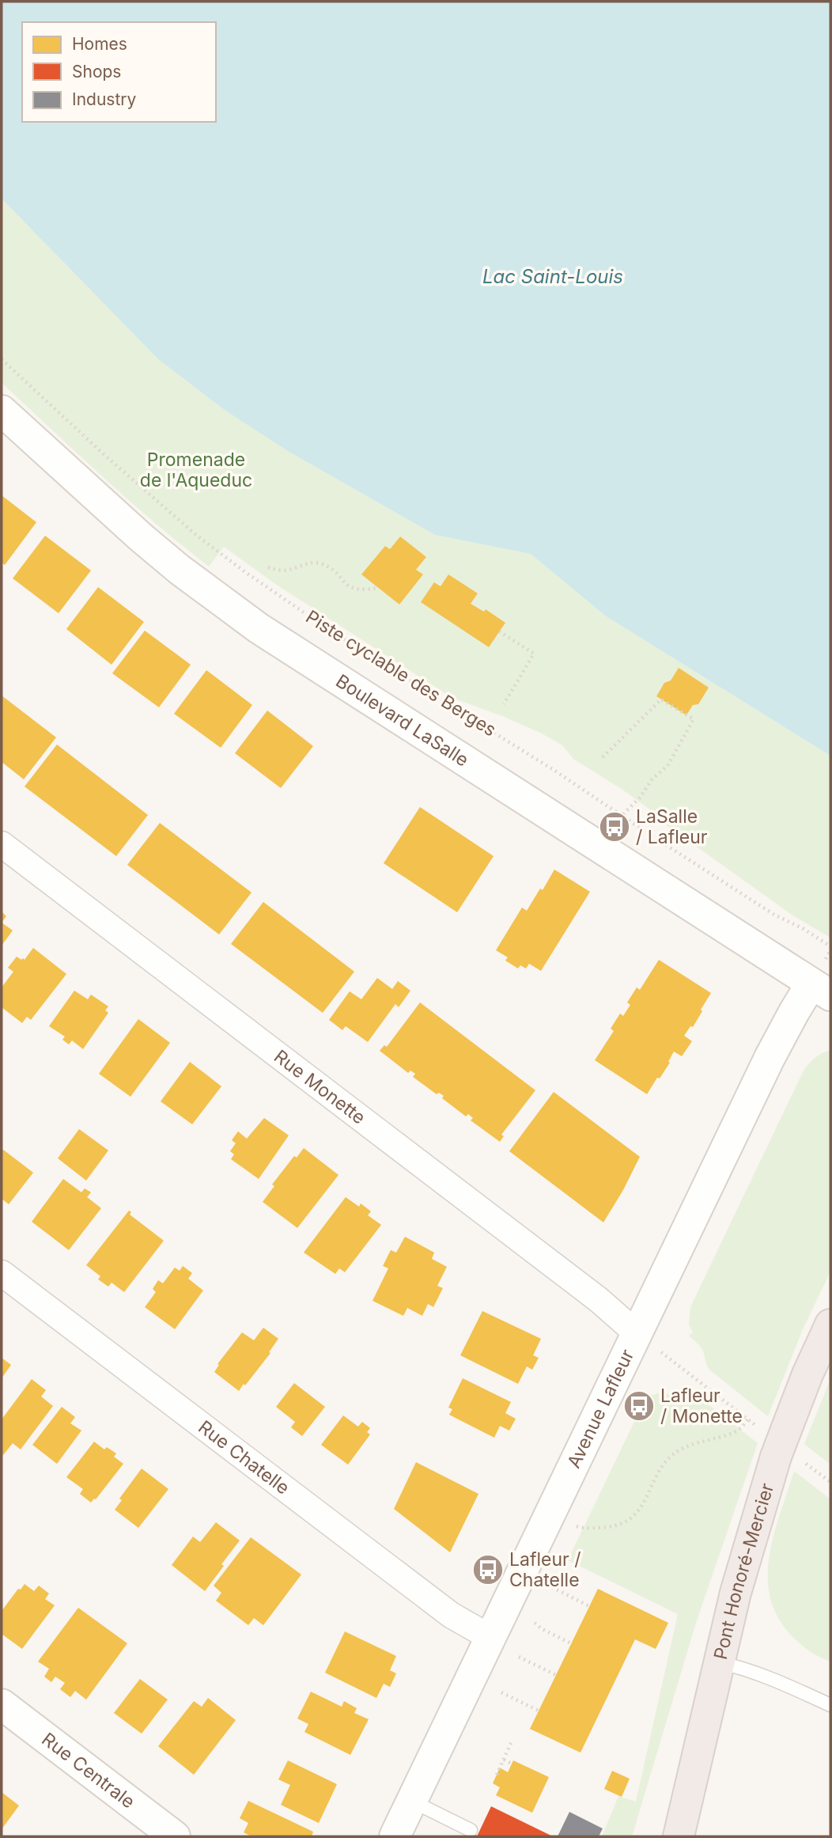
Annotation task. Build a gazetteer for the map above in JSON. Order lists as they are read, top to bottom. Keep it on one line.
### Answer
{"streets":{"highway":["Pont Honoré-Mercier"],"main road":["Boulevard LaSalle","Avenue Lafleur","Rue Centrale"],"street":["Rue Monette","Rue Chatelle"],"path":["Piste cyclable des Berges"]},"crossings":[["Boulevard LaSalle","Avenue Lafleur"],["Rue Monette","Avenue Lafleur"],["Avenue Lafleur","Rue Chatelle"]],"water":["Lac Saint-Louis"],"parks":["Promenade de l'Aqueduc"],"places":{"bus stop":["LaSalle / Lafleur","Lafleur / Monette","Lafleur / Chatelle"]},"legend":["Homes","Shops","Industry"]}
